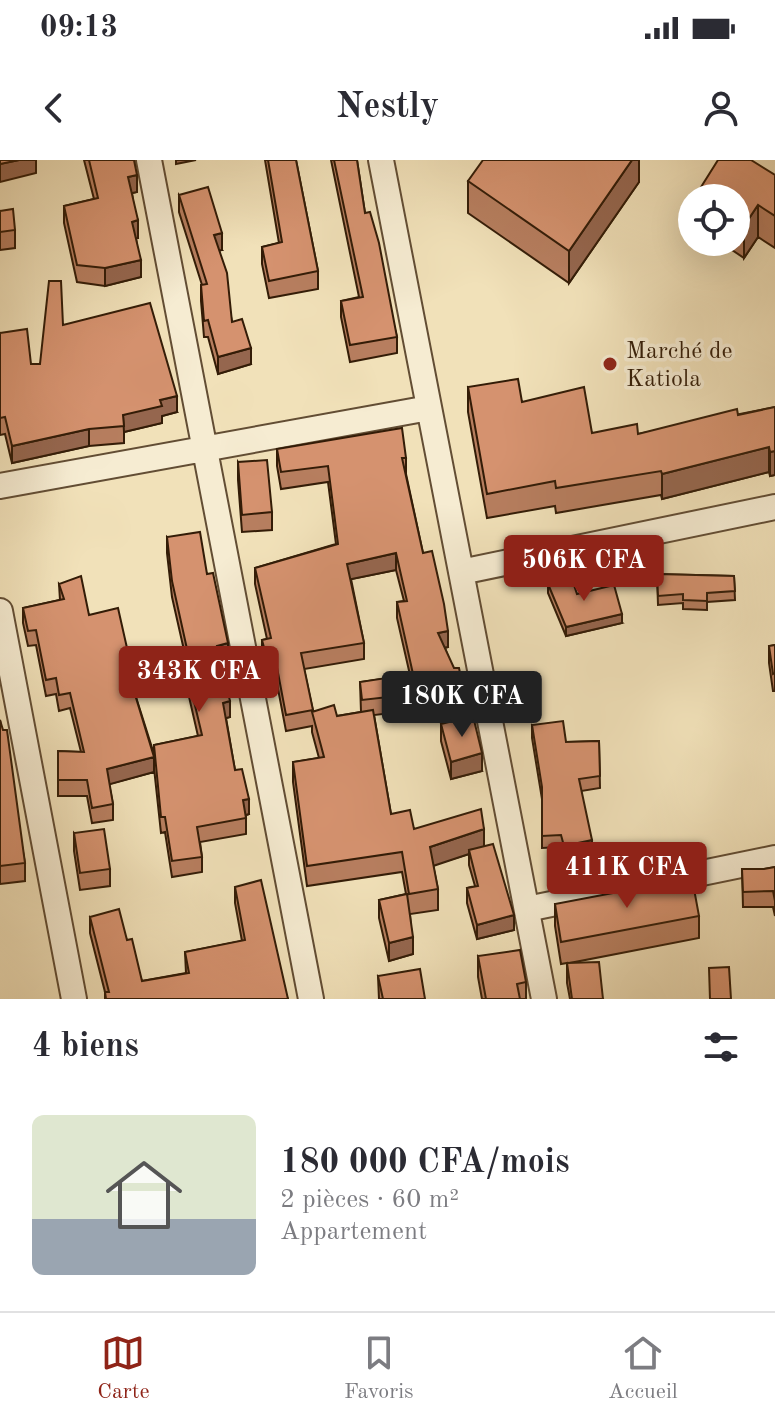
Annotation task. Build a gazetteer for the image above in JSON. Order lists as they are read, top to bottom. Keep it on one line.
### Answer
{"places":["Marché de Katiola"],"page":{"status":"09:13","header":"Nestly","price":["506K CFA","343K CFA","180K CFA","411K CFA"],"heading":"4 biens","list":[{"name":"180 000 CFA/mois","note":"2 pièces · 60 m² · Appartement"}],"tabs":["Carte","Favoris","Accueil"]}}
